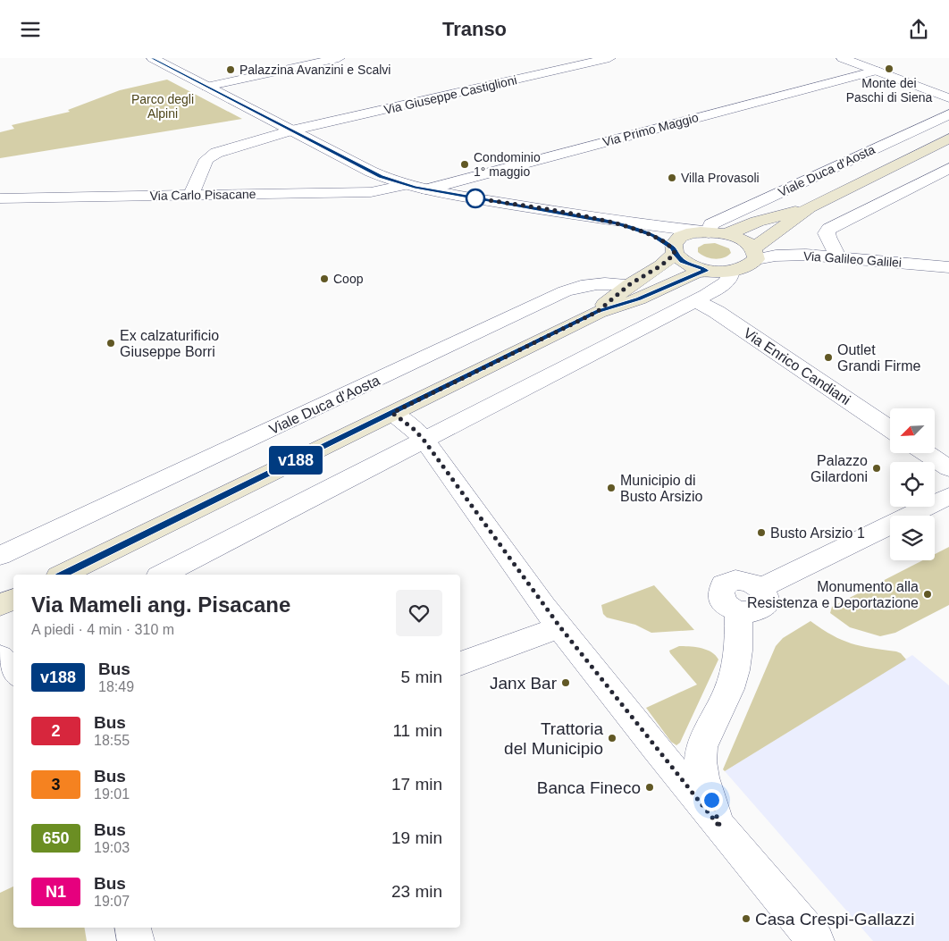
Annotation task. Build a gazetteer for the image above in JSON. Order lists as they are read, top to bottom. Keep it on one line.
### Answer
{"streets":{"main road":["Viale Duca d'Aosta"],"street":["Via Giuseppe Castiglioni","Via Primo Maggio","Via Carlo Pisacane","Via Galileo Galilei","Via Enrico Candiani"]},"crossings":[["Via Giuseppe Castiglioni","Via Carlo Pisacane"],["Viale Duca d'Aosta","Via Galileo Galilei"]],"parks":["Parco degli Alpini"],"places":["Monte dei Paschi di Siena","Palazzina Avanzini e Scalvi","Condominio 1° maggio","Villa Provasoli","Coop","Ex calzaturificio Giuseppe Borri","Outlet Grandi Firme","Palazzo Gilardoni","Municipio di Busto Arsizio","Busto Arsizio 1","Monumento alla Resistenza e Deportazione","Janx Bar","Trattoria del Municipio","Banca Fineco","Casa Crespi-Gallazzi"],"lines":["bus line v188"],"north":"bottom left","page":{"header":"Transo","on_map":"v188","heading":["Via Mameli ang. Pisacane","A piedi · 4 min · 310 m"],"list":[{"mark":"v188","name":"Bus","note":"18:49","value":"5 min"},{"mark":"2","name":"Bus","note":"18:55","value":"11 min"},{"mark":"3","name":"Bus","note":"19:01","value":"17 min"},{"mark":"650","name":"Bus","note":"19:03","value":"19 min"},{"mark":"N1","name":"Bus","note":"19:07","value":"23 min"}]}}
